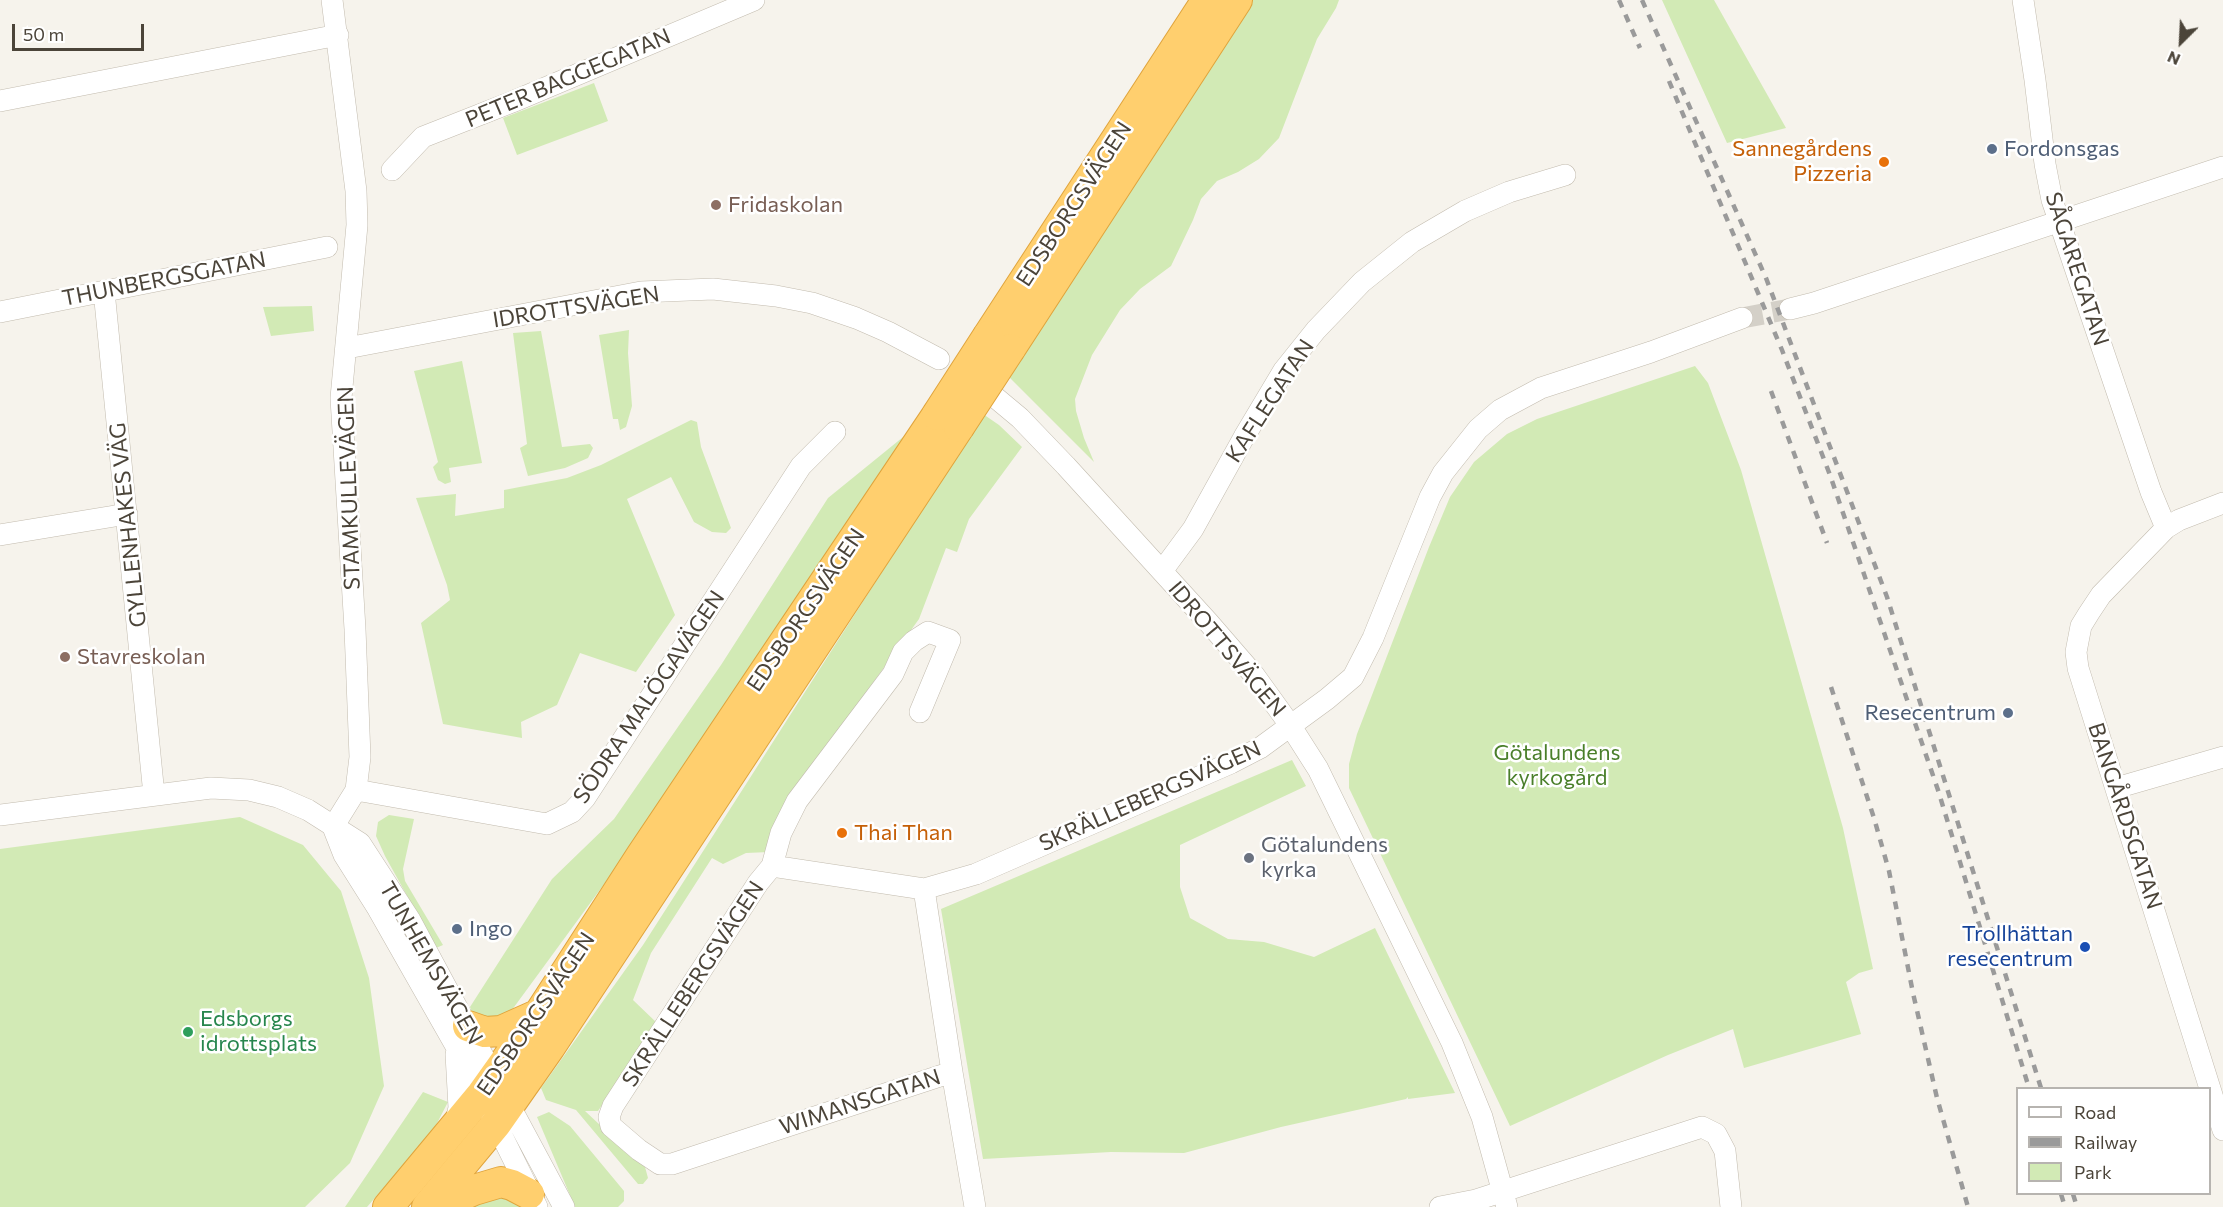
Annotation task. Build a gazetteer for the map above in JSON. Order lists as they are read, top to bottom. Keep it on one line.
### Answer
{"streets":{"highway":["EDSBORGSVÄGEN"],"street":["PETER BAGGEGATAN","SÅGAREGATAN","THUNBERGSGATAN","IDROTTSVÄGEN","KAFLEGATAN","STAMKULLEVÄGEN","GYLLENHAKES VÄG","SÖDRA MALÖGAVÄGEN","SKRÄLLEBERGSVÄGEN","BANGÅRDSGATAN","TUNHEMSVÄGEN","WIMANSGATAN"]},"crossings":[["EDSBORGSVÄGEN","TUNHEMSVÄGEN"],["SÅGAREGATAN","BANGÅRDSGATAN"],["THUNBERGSGATAN","GYLLENHAKES VÄG"],["IDROTTSVÄGEN","KAFLEGATAN"],["IDROTTSVÄGEN","STAMKULLEVÄGEN"],["IDROTTSVÄGEN","SKRÄLLEBERGSVÄGEN"],["STAMKULLEVÄGEN","SÖDRA MALÖGAVÄGEN"],["STAMKULLEVÄGEN","TUNHEMSVÄGEN"],["GYLLENHAKES VÄG","TUNHEMSVÄGEN"],["SKRÄLLEBERGSVÄGEN","WIMANSGATAN"]],"parks":["Götalundens kyrkogård"],"places":["Fordonsgas","Sannegårdens Pizzeria","Fridaskolan","Stavreskolan","Resecentrum","Thai Than","Götalundens kyrka","Ingo","Trollhättan resecentrum","Edsborgs idrottsplats"],"legend":["Road","Railway","Park"],"scale_bar":"50 m","north":"bottom left"}
